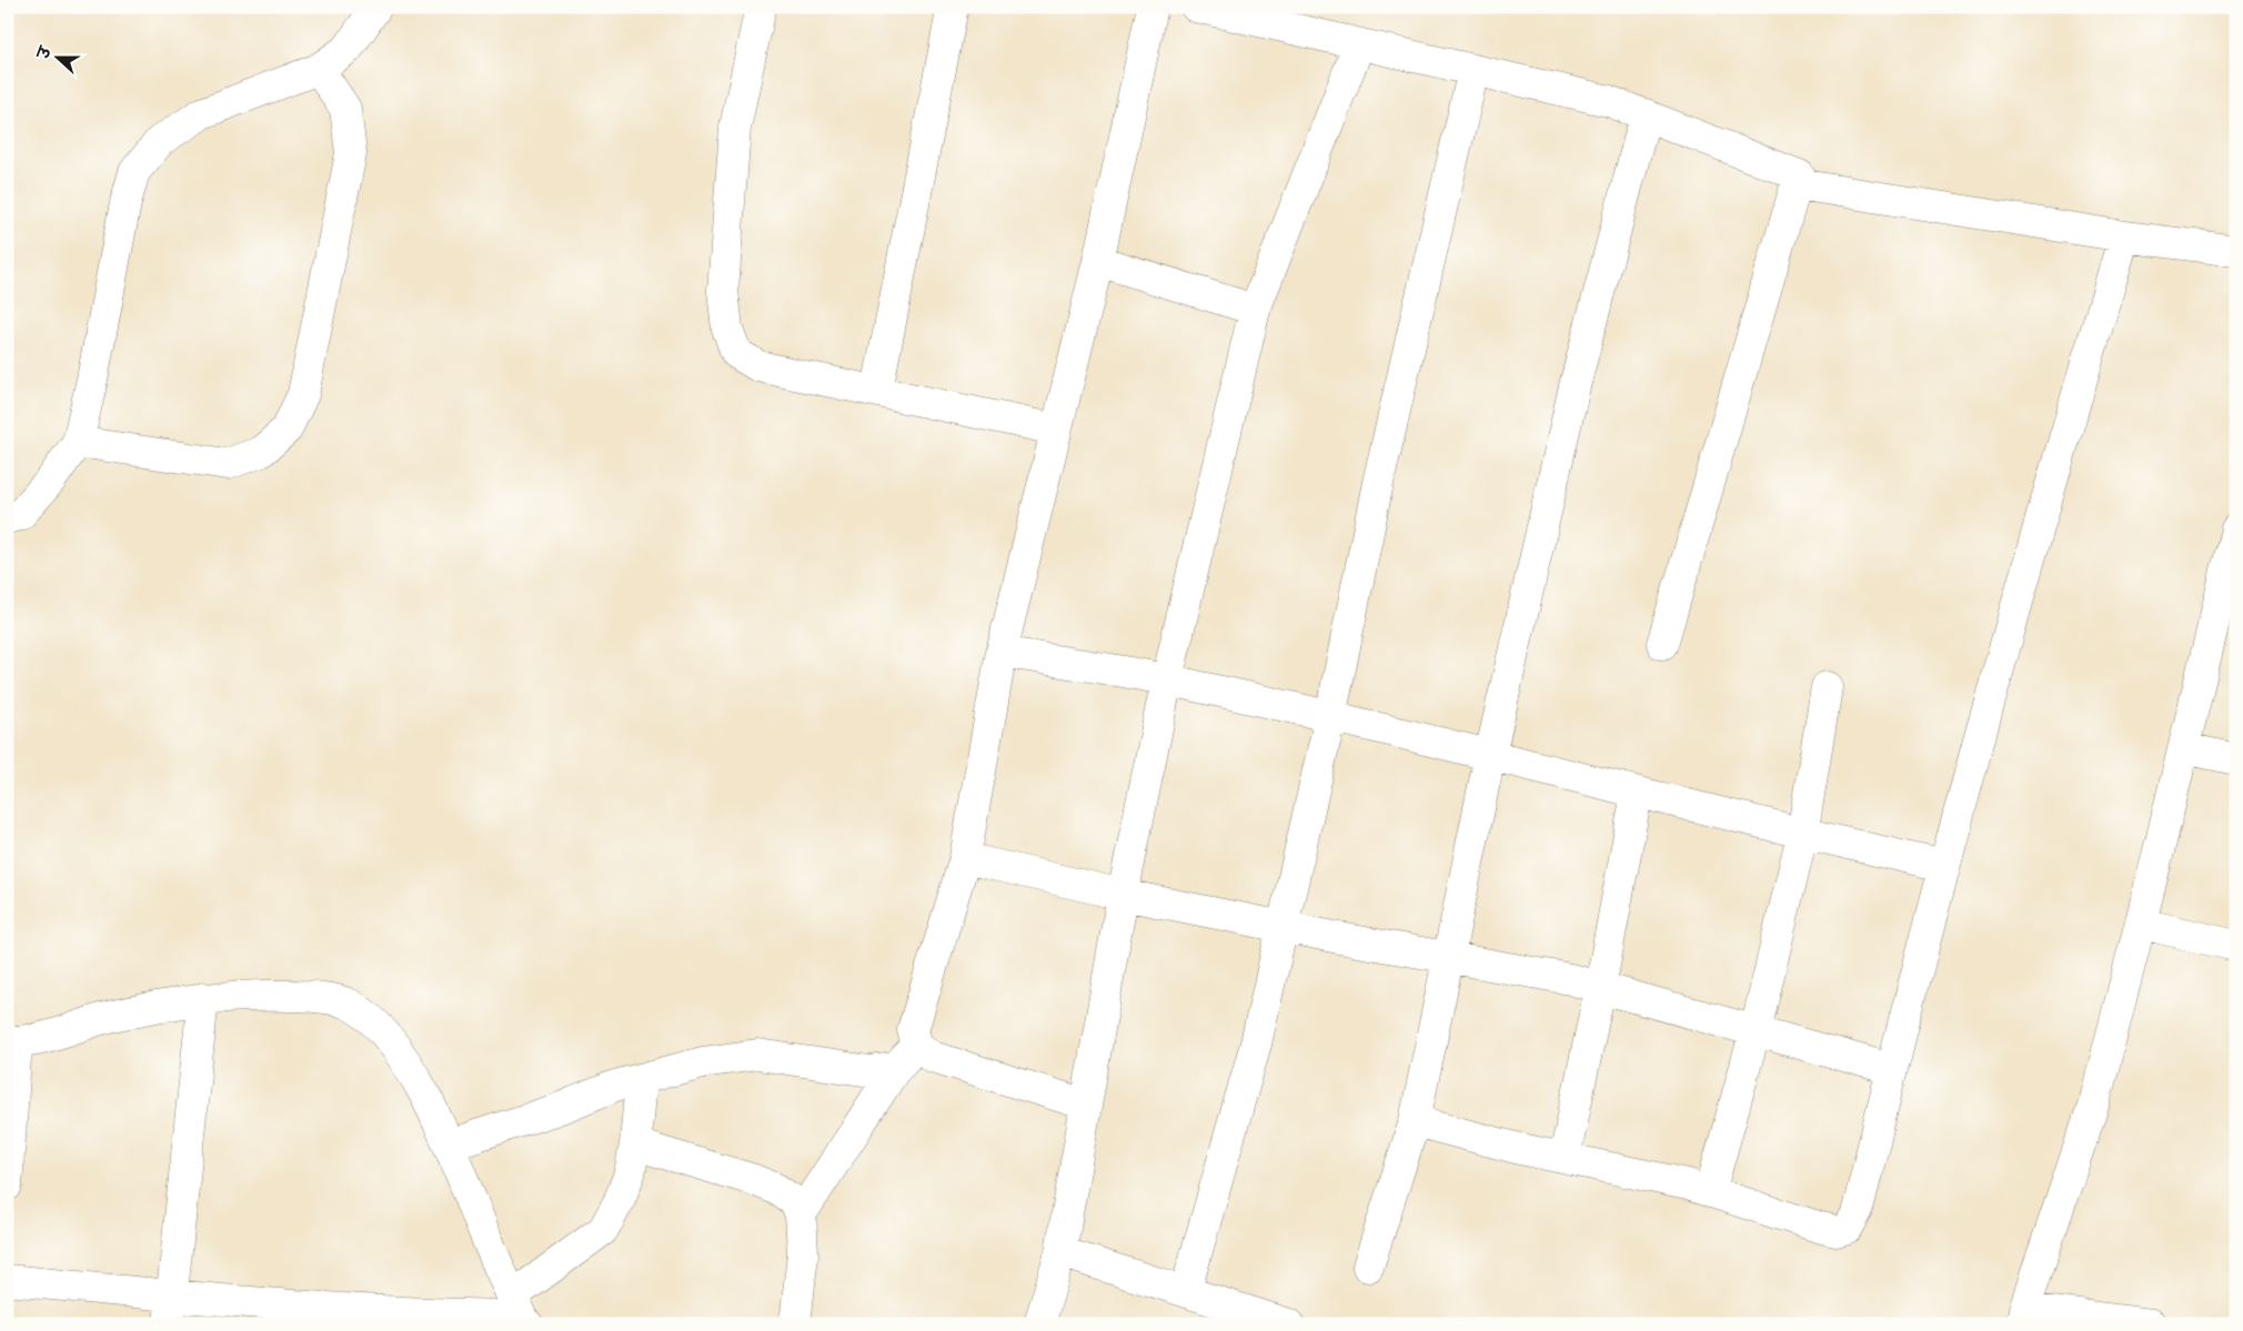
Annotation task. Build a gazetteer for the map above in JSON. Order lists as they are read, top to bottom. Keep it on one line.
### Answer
{"north":"left"}
